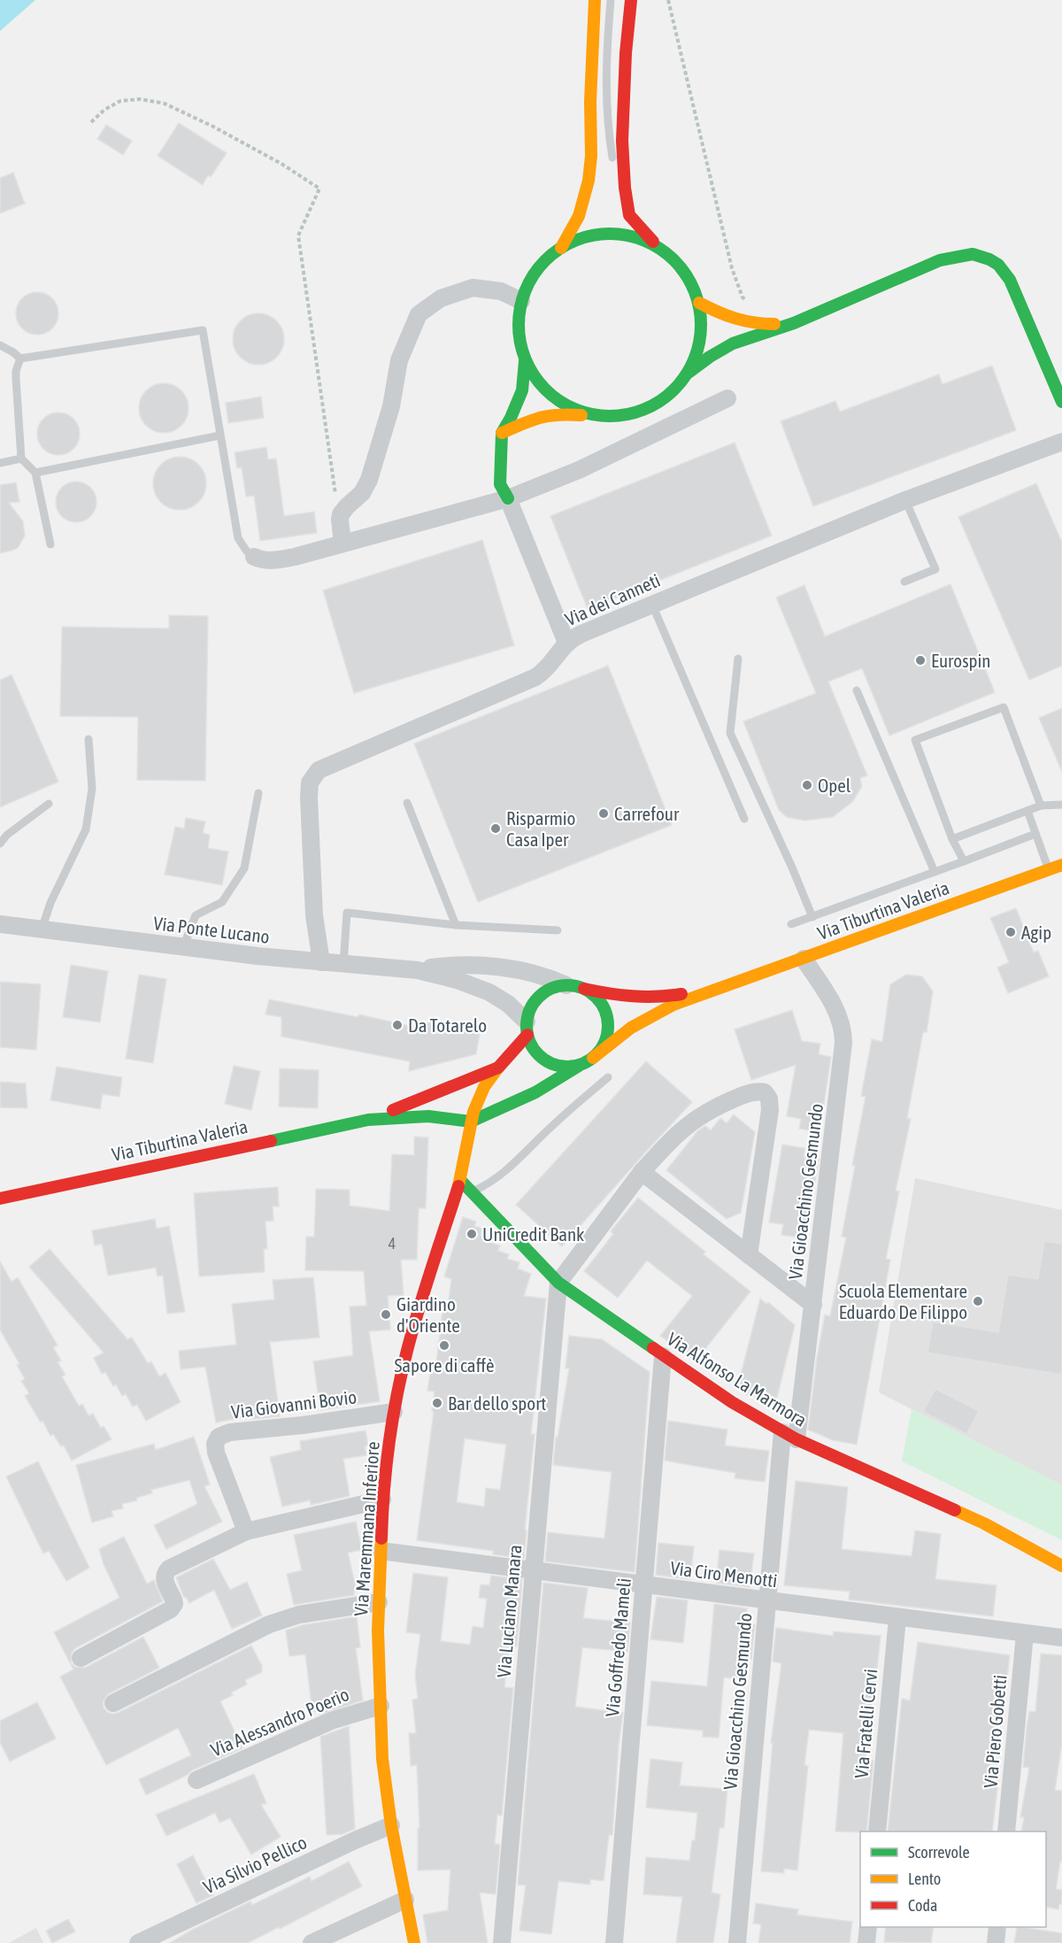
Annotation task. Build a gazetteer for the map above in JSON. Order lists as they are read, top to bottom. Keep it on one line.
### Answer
{"streets":{"main road":["Via Tiburtina Valeria","Via Alfonso La Marmora","Via Maremmana Inferiore"],"street":["Via dei Canneti","Via Ponte Lucano","Via Gioacchino Gesmundo","Via Giovanni Bovio","Via Ciro Menotti","Via Luciano Manara","Via Goffredo Mameli","Via Alessandro Poerio","Via Fratelli Cervi","Via Piero Gobetti","Via Silvio Pellico"]},"crossings":[["Via dei Canneti","Via Ponte Lucano"],["Via Tiburtina Valeria","Via Ponte Lucano"],["Via Tiburtina Valeria","Via Gioacchino Gesmundo"],["Via Tiburtina Valeria","Via Maremmana Inferiore"],["Via Gioacchino Gesmundo","Via Alfonso La Marmora"],["Via Gioacchino Gesmundo","Via Ciro Menotti"],["Via Alfonso La Marmora","Via Maremmana Inferiore"],["Via Alfonso La Marmora","Via Luciano Manara"],["Via Alfonso La Marmora","Via Goffredo Mameli"],["Via Giovanni Bovio","Via Maremmana Inferiore"],["Via Maremmana Inferiore","Via Ciro Menotti"],["Via Maremmana Inferiore","Via Alessandro Poerio"],["Via Maremmana Inferiore","Via Silvio Pellico"],["Via Ciro Menotti","Via Luciano Manara"],["Via Ciro Menotti","Via Goffredo Mameli"],["Via Ciro Menotti","Via Fratelli Cervi"],["Via Ciro Menotti","Via Piero Gobetti"]],"places":["Eurospin","Opel","Carrefour","Risparmio Casa Iper","Agip","Da Totarelo","UniCredit Bank","Scuola Elementare Eduardo De Filippo","Giardino d'Oriente","Sapore di caffè","Bar dello sport"],"house_numbers":["4"],"legend":["Scorrevole","Lento","Coda"]}
